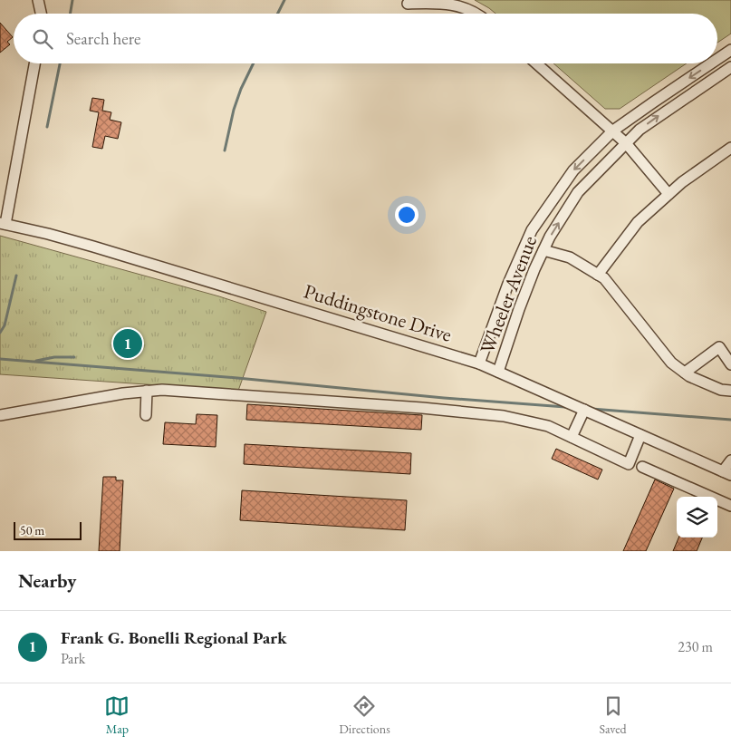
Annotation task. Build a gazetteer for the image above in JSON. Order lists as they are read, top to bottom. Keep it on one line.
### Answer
{"streets":{"street":["Wheeler Avenue","Puddingstone Drive"]},"crossings":[["Wheeler Avenue","Puddingstone Drive"]],"scale_bar":"50 m","page":{"search":"Search here","pins":"1","scale":"50 m","heading":"Nearby","list":[{"mark":"1","name":"Frank G. Bonelli Regional Park","note":"Park","value":"230 m"}],"nav":["Map","Directions","Saved"]}}
